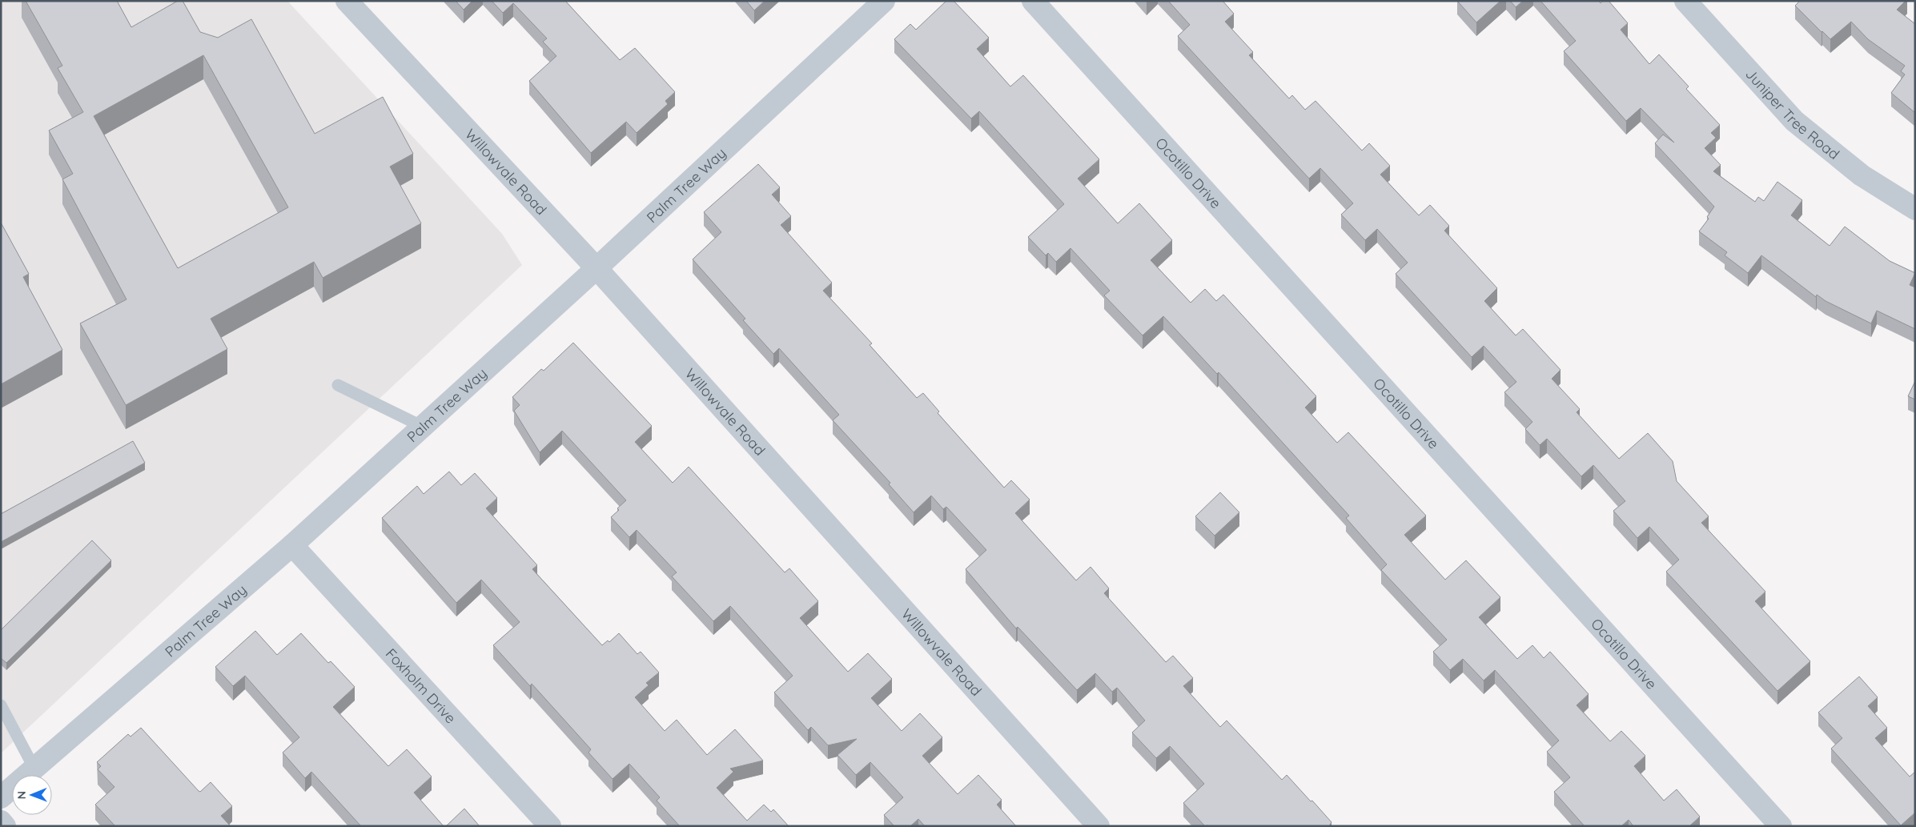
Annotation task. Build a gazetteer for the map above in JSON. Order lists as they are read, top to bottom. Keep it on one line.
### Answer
{"streets":{"street":["Juniper Tree Road","Willowvale Road","Ocotillo Drive","Palm Tree Way","Foxholm Drive"]},"crossings":[["Willowvale Road","Palm Tree Way"],["Palm Tree Way","Foxholm Drive"]],"north":"left"}
